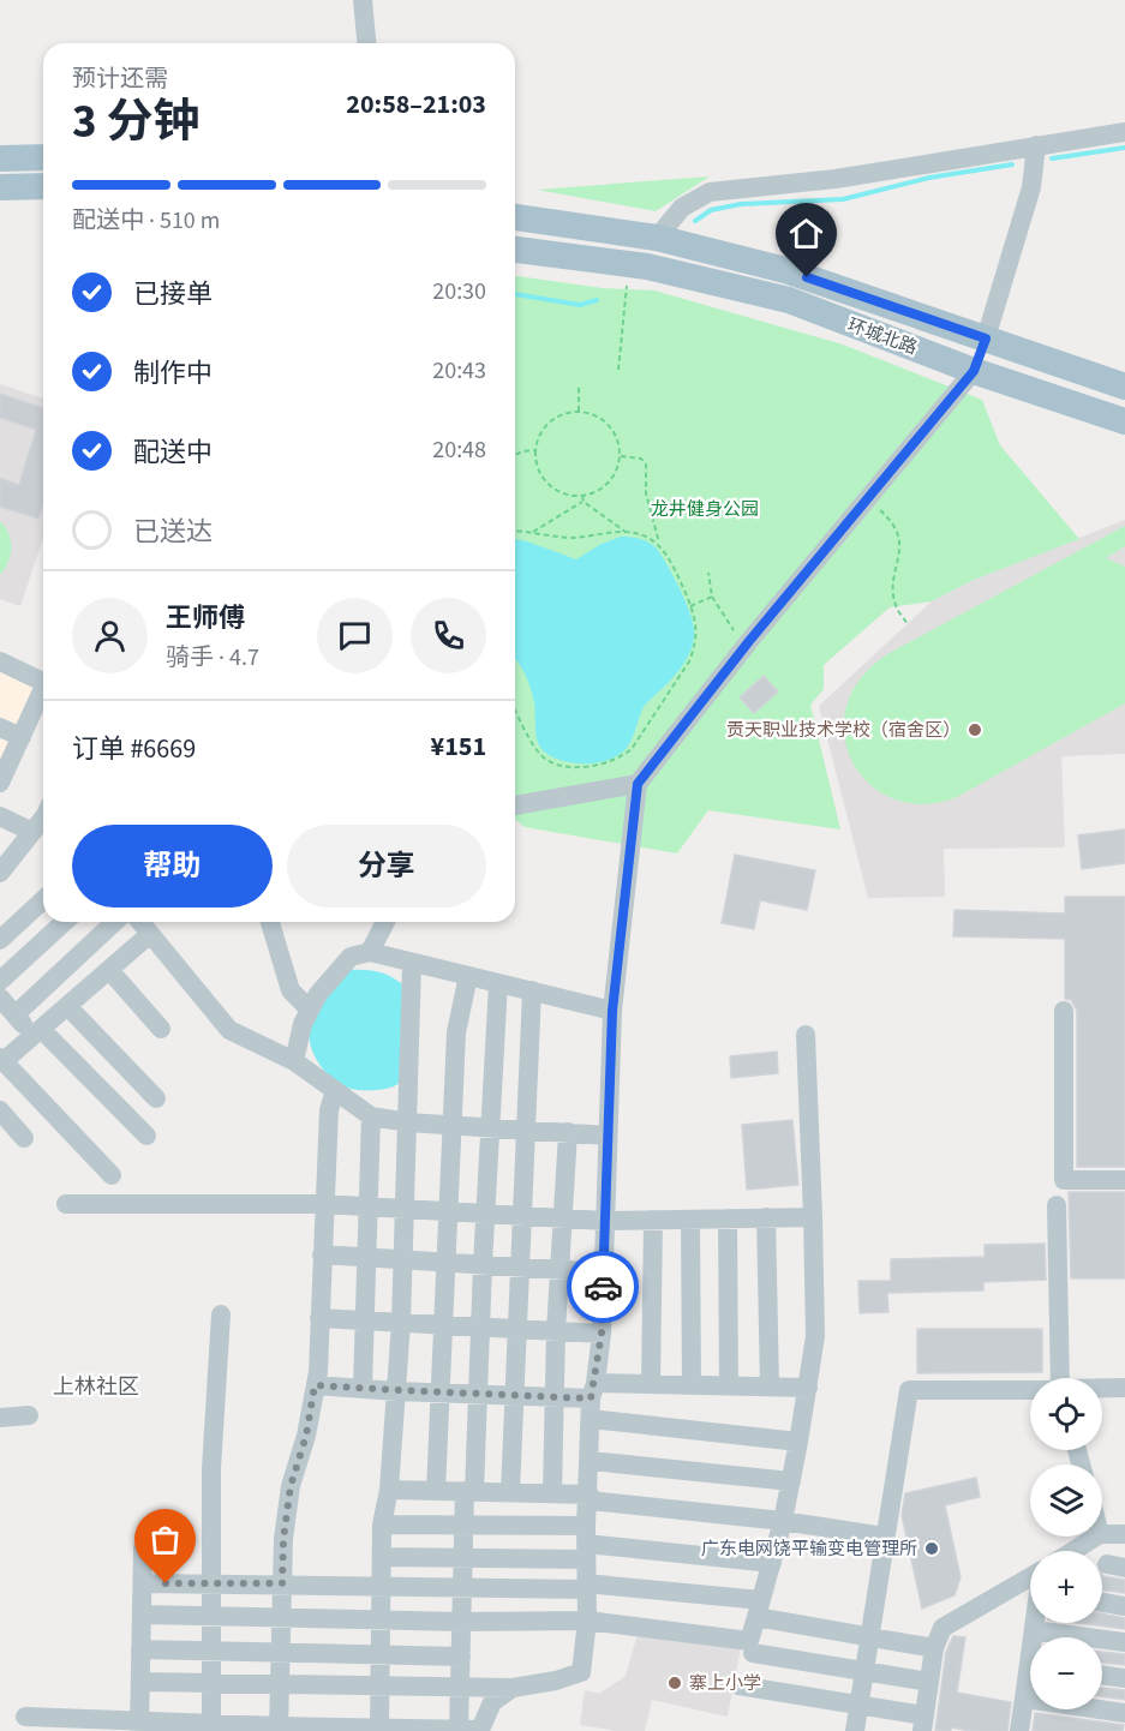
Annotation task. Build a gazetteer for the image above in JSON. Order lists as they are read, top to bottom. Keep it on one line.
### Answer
{"streets":{"main road":["环城北路"]},"districts":["上林社区"],"parks":["龙井健身公园"],"places":["贡天职业技术学校（宿舍区）","广东电网饶平输变电管理所","寨上小学"],"page":{"heading":["3 分钟","预计还需","20:58–21:03"],"panel":["王师傅","骑手 · 4.7","订单 #6669","¥151"],"bar":"配送中 · 510 m","list":[["已接单","20:30"],["制作中","20:43"],["配送中","20:48"],"已送达"],"buttons":["帮助","分享"],"map_buttons":["+","−"]}}
